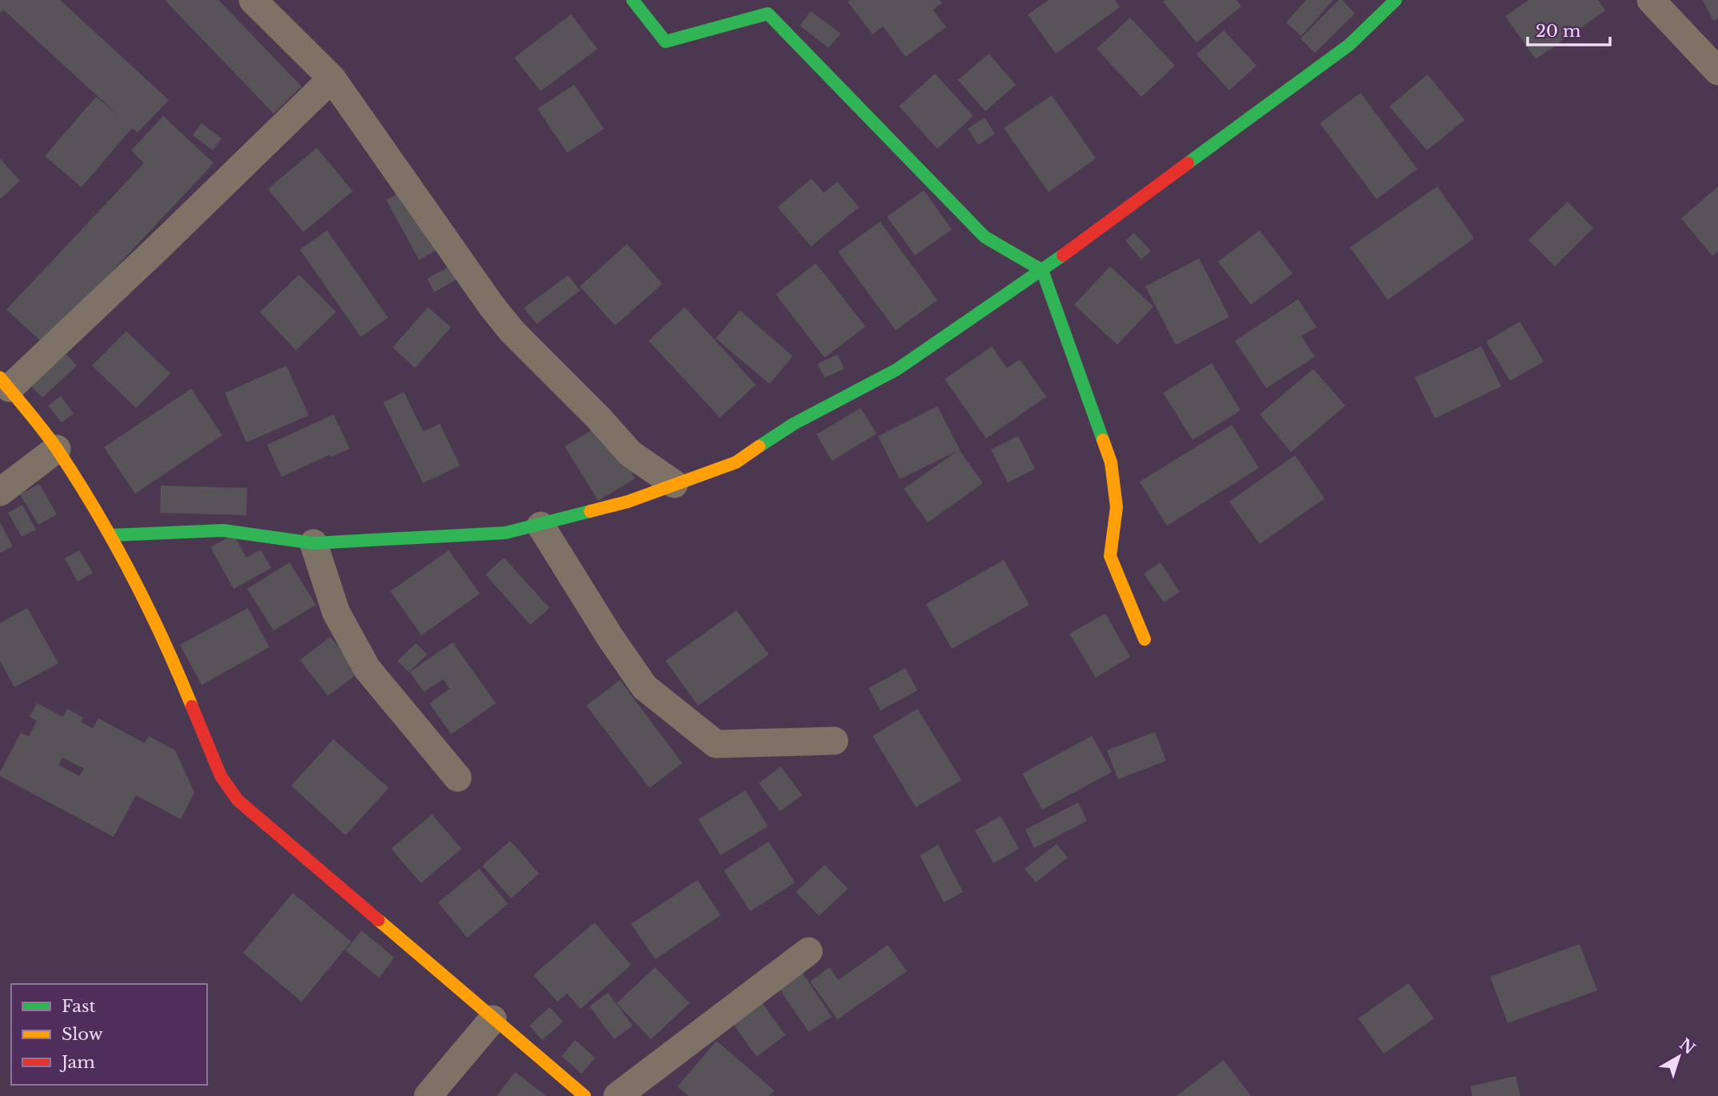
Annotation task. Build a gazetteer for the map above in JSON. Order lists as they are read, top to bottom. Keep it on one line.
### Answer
{"legend":["Fast","Slow","Jam"],"scale_bar":"20 m","north":"top right"}
